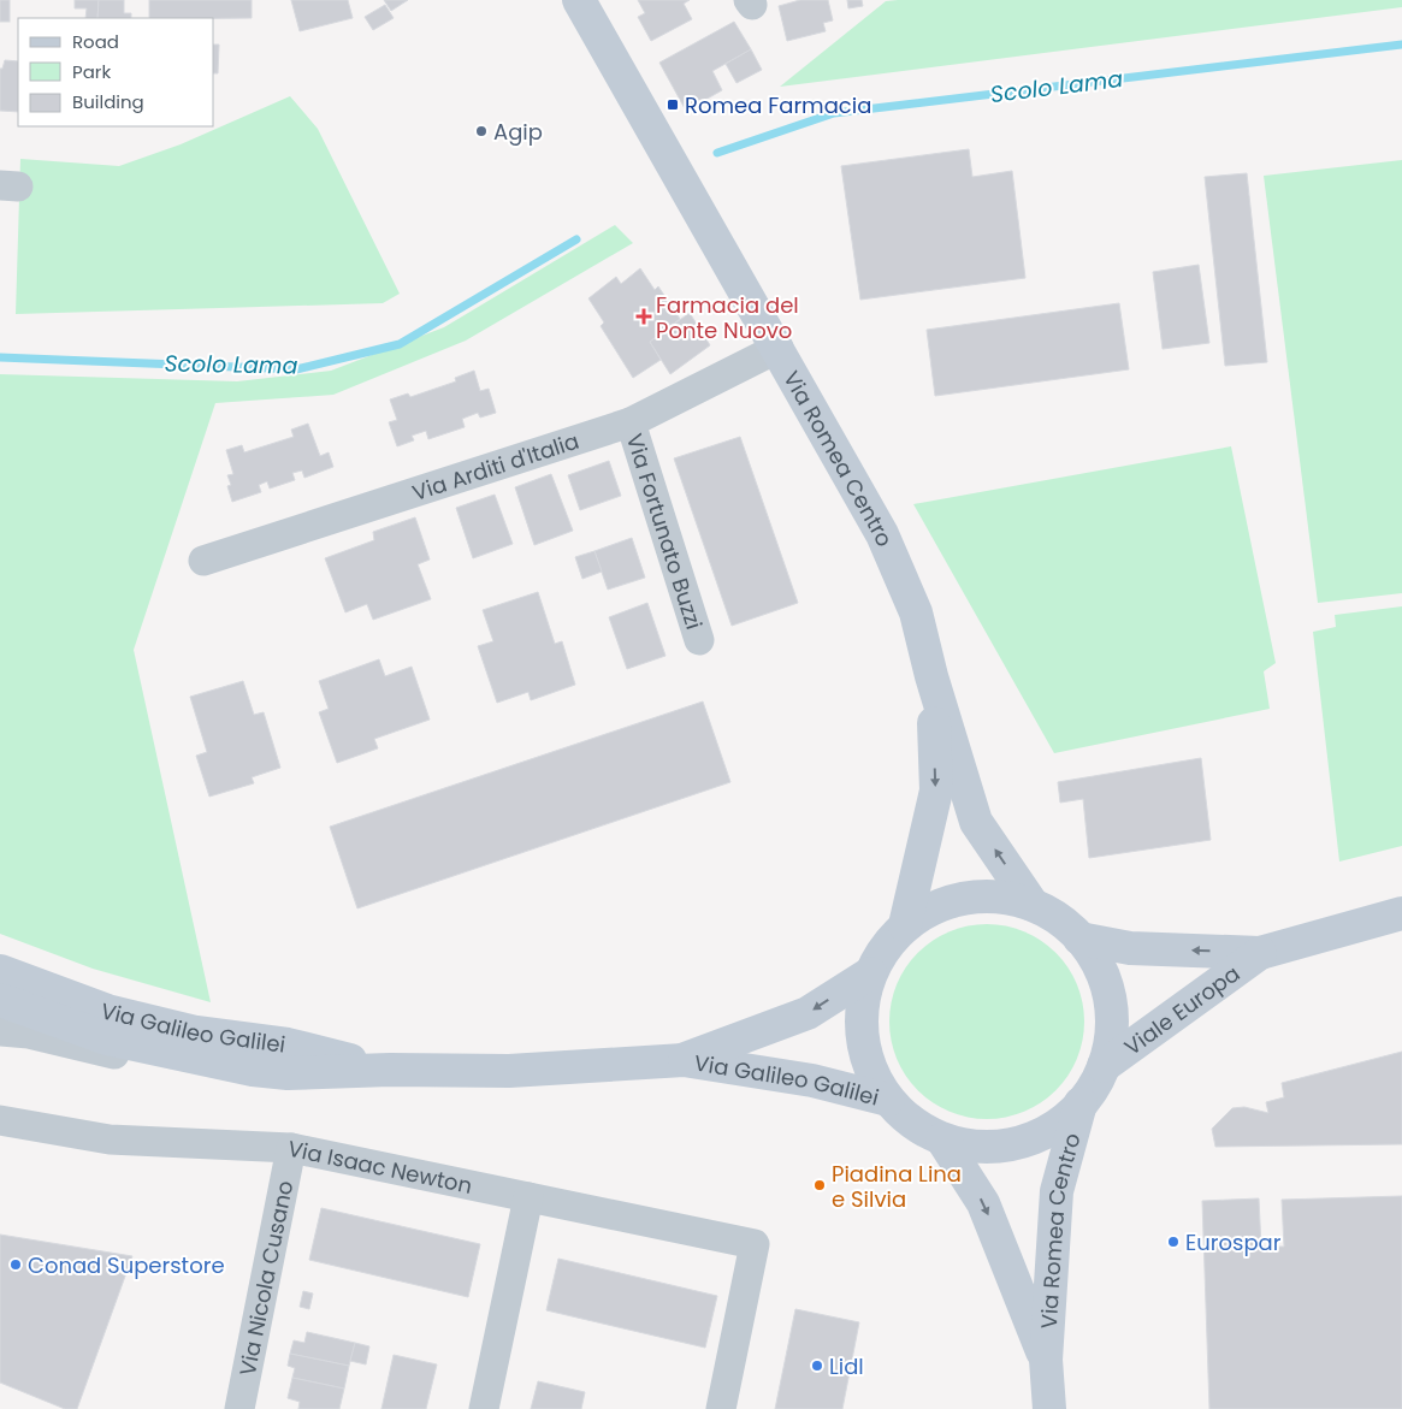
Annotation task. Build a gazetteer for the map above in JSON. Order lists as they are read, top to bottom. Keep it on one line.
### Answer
{"streets":{"main road":["Via Romea Centro","Viale Europa","Via Galileo Galilei"],"street":["Via Arditi d'Italia","Via Fortunato Buzzi","Via Isaac Newton","Via Nicola Cusano"]},"crossings":[["Via Romea Centro","Via Arditi d'Italia"],["Via Arditi d'Italia","Via Fortunato Buzzi"],["Via Isaac Newton","Via Nicola Cusano"]],"water":["Scolo Lama"],"places":{"transit":["Romea Farmacia"],"other":["Agip","Piadina Lina e Silvia","Eurospar","Conad Superstore","Lidl"],"health":["Farmacia del Ponte Nuovo"]},"legend":["Road","Park","Building"]}
